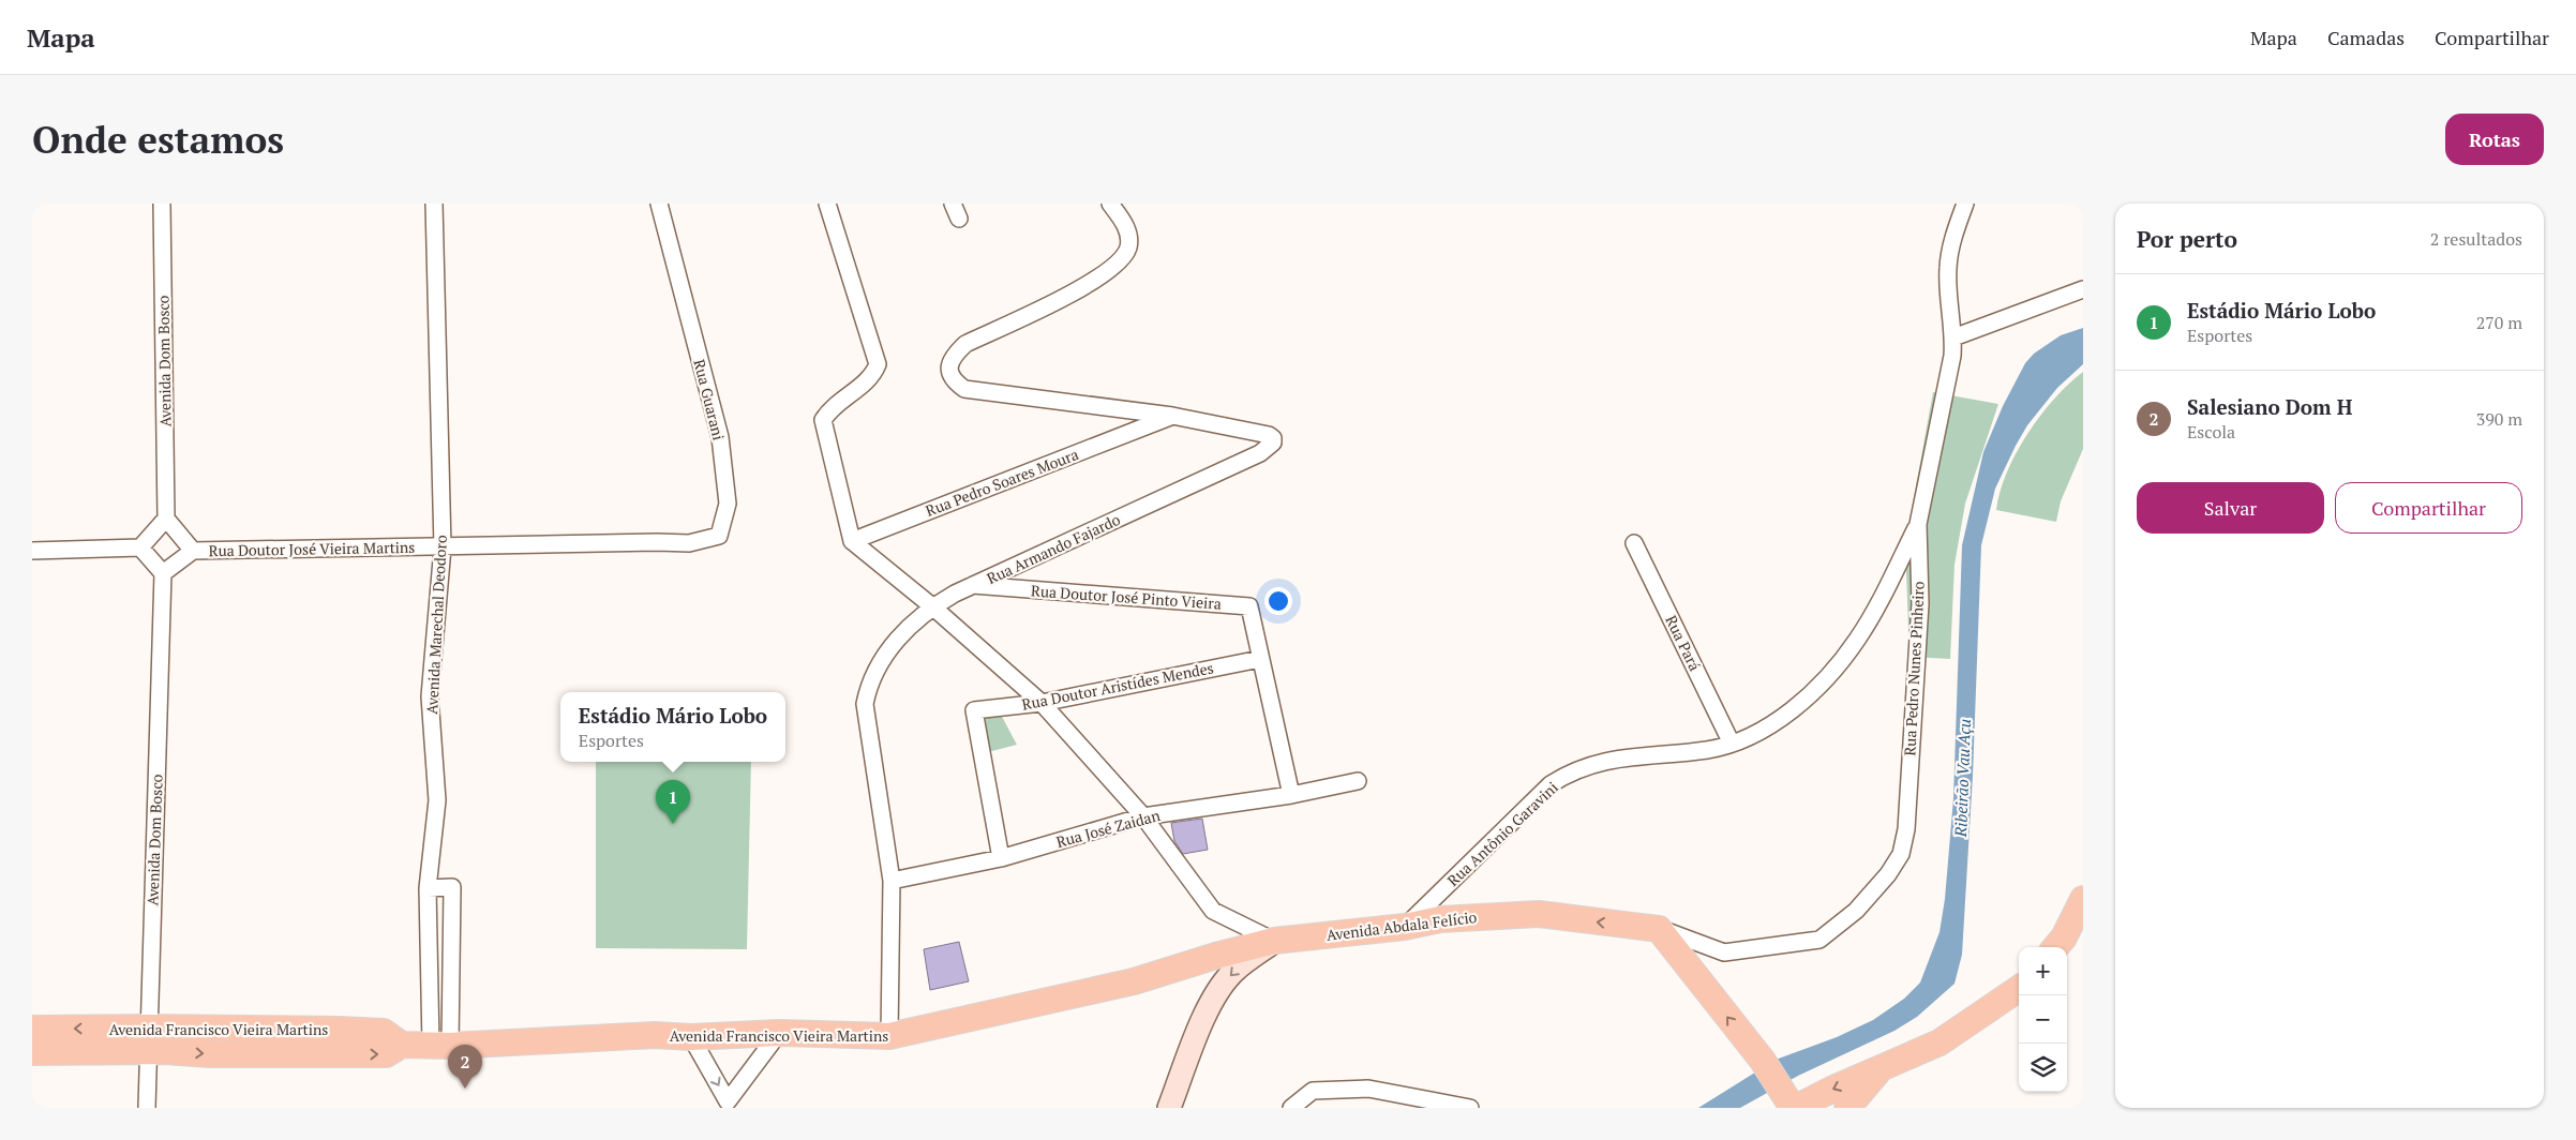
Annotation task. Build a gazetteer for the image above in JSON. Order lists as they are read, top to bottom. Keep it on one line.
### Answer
{"streets":{"main road":["Avenida Abdala Felício","Avenida Francisco Vieira Martins"],"street":["Avenida Dom Bosco","Rua Guarani","Rua Pedro Soares Moura","Rua Doutor José Vieira Martins","Rua Armando Fajardo","Rua Doutor José Pinto Vieira","Avenida Marechal Deodoro","Rua Pará","Rua Pedro Nunes Pinheiro","Rua Doutor Aristídes Mendes","Rua José Zaidan","Rua Antônio Garavini"]},"crossings":[["Avenida Dom Bosco","Avenida Francisco Vieira Martins"],["Rua Guarani","Rua Doutor José Vieira Martins"],["Rua Pedro Soares Moura","Rua Armando Fajardo"],["Rua Doutor José Vieira Martins","Avenida Marechal Deodoro"],["Rua Armando Fajardo","Rua Doutor José Pinto Vieira"],["Rua Armando Fajardo","Rua José Zaidan"],["Rua Armando Fajardo","Avenida Francisco Vieira Martins"],["Rua Doutor José Pinto Vieira","Rua Doutor Aristídes Mendes"],["Avenida Marechal Deodoro","Avenida Francisco Vieira Martins"],["Rua Pará","Rua Antônio Garavini"],["Rua Pedro Nunes Pinheiro","Rua Antônio Garavini"],["Rua Pedro Nunes Pinheiro","Avenida Abdala Felício"],["Rua Doutor Aristídes Mendes","Rua José Zaidan"],["Rua Antônio Garavini","Avenida Abdala Felício"],["Avenida Abdala Felício","Avenida Francisco Vieira Martins"]],"one_way":["Avenida Abdala Felício"],"water":["Ribeirão Vau Açu"],"page":{"header":"Mapa","nav":["Mapa","Camadas","Compartilhar"],"buttons":["Rotas",["Salvar","Compartilhar"]],"title":"Onde estamos","heading":["Por perto","2 resultados"],"list":[{"mark":"1","name":"Estádio Mário Lobo","note":"Esportes","value":"270 m"},{"mark":"2","name":"Salesiano Dom H","note":"Escola","value":"390 m"}],"popup":["Estádio Mário Lobo","Esportes"],"pins":["1","2"],"map_buttons":["+","−"]}}
